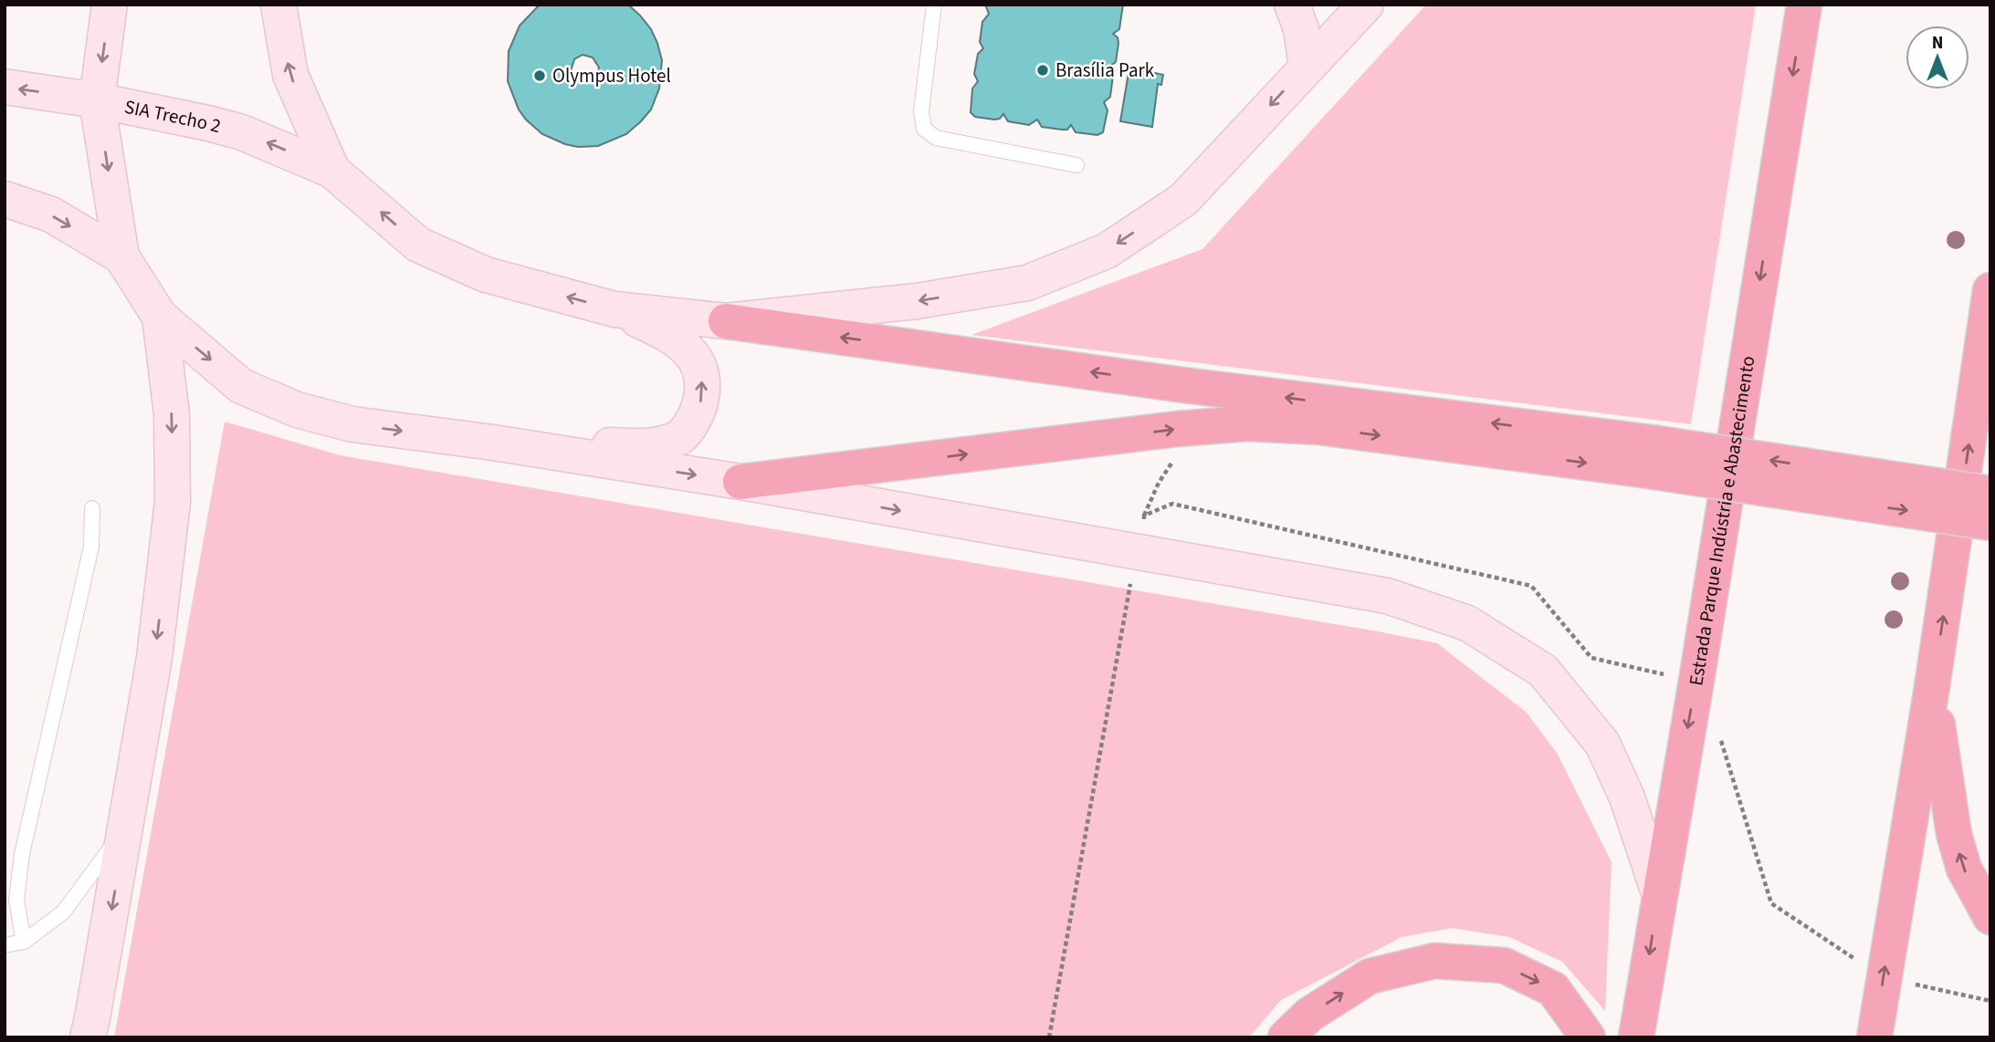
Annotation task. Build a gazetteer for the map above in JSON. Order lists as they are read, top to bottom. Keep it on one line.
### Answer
{"streets":{"highway":["Estrada Parque Indústria e Abastecimento"],"main road":["SIA Trecho 2"]},"places":["Brasília Park","Olympus Hotel"],"north":"top"}
